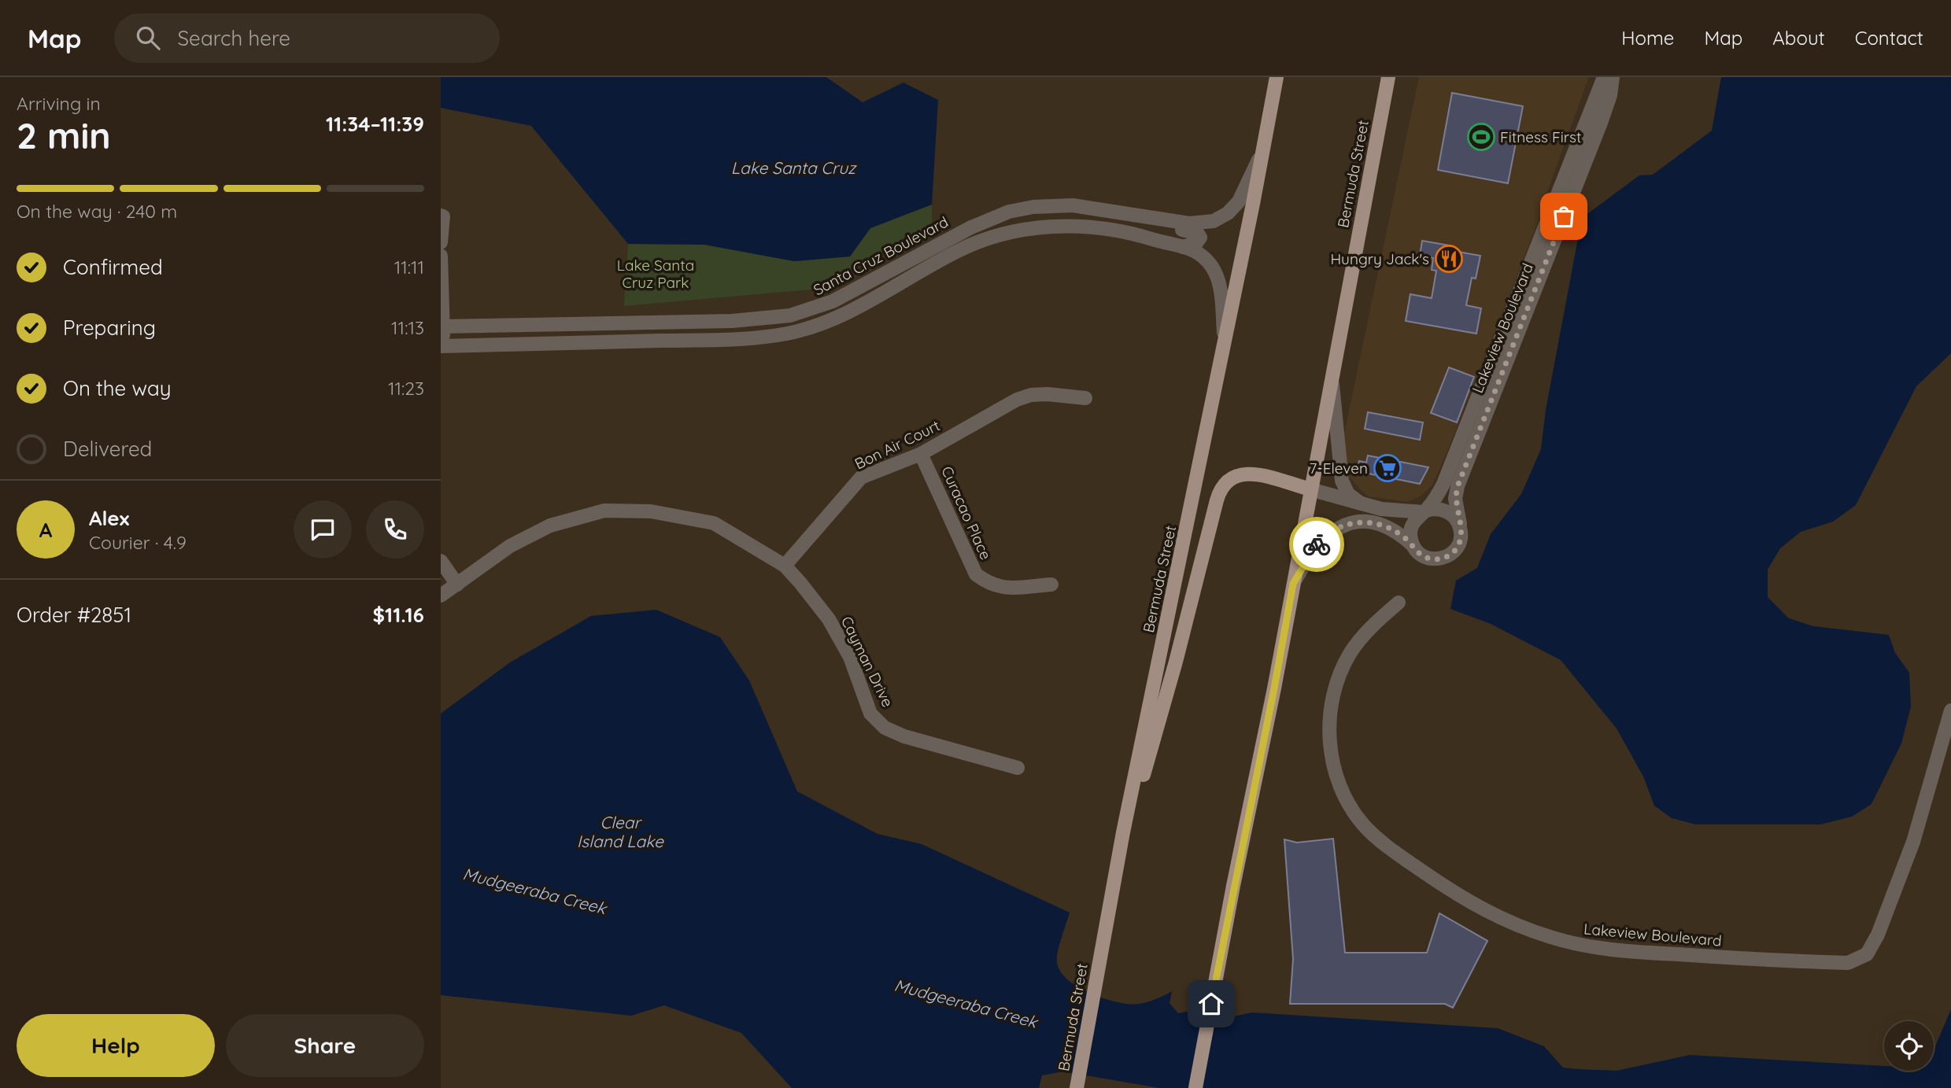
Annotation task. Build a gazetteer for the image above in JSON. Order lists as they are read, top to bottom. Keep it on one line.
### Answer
{"streets":{"main road":["Bermuda Street"],"street":["Santa Cruz Boulevard","Lakeview Boulevard","Bon Air Court","Curacao Place","Cayman Drive"]},"crossings":[["Bermuda Street","Santa Cruz Boulevard"],["Bon Air Court","Curacao Place"],["Bon Air Court","Cayman Drive"]],"water":["Lake Santa Cruz","Clear Island Lake","Mudgeeraba Creek"],"parks":["Lake Santa Cruz Park"],"places":{"sports":["Fitness First"],"restaurant":["Hungry Jack's"],"supermarket":["7-Eleven"]},"page":{"header":"Map","search":"Search here","nav":["Home","Map","About","Contact"],"heading":["2 min","Arriving in","11:34–11:39"],"panel":["Alex","Courier · 4.9","Order #2851","$11.16"],"bar":"On the way · 240 m","list":[["Confirmed","11:11"],["Preparing","11:13"],["On the way","11:23"],"Delivered"],"round":"A","buttons":["Help","Share"]}}
